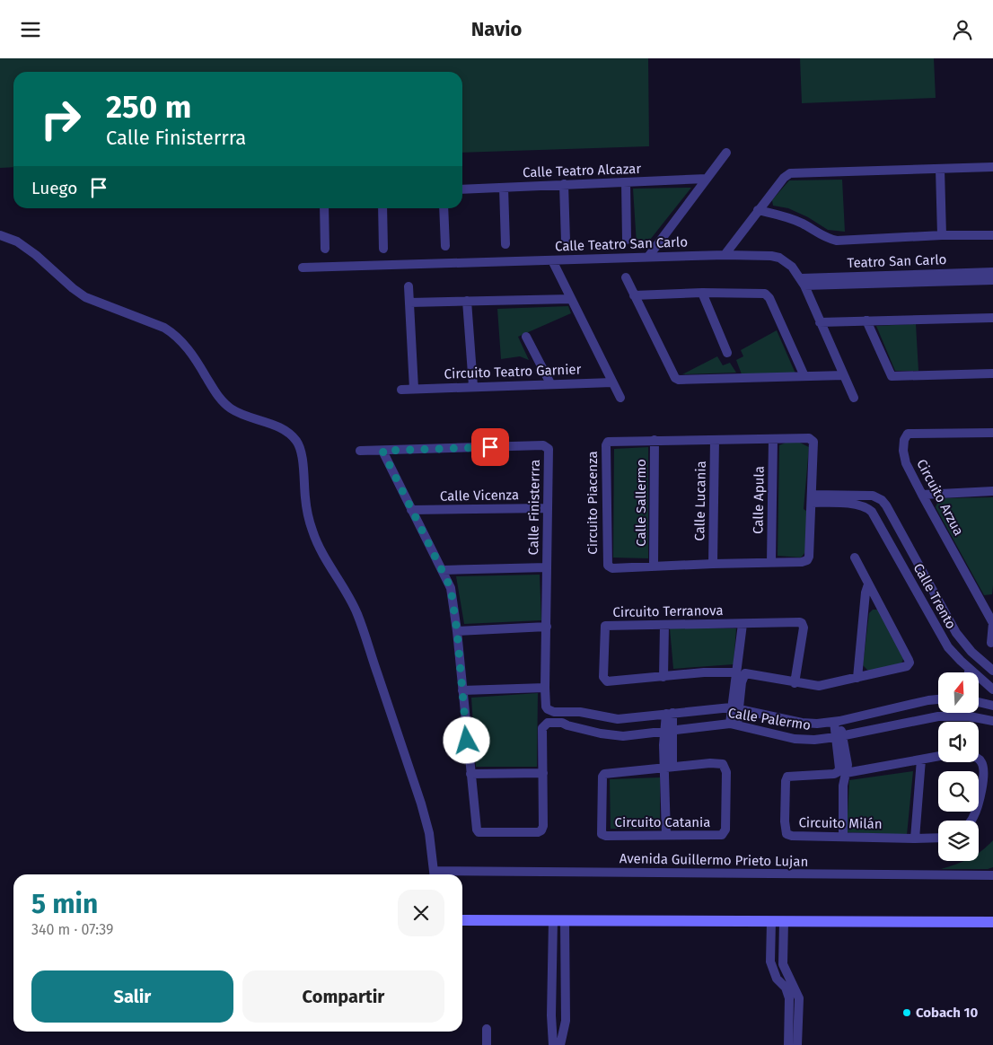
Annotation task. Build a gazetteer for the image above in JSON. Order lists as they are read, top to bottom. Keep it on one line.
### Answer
{"streets":{"street":["Calle Teatro Alcazar","Calle Teatro San Carlo","Teatro San Carlo","Circuito Teatro Garnier","Calle Vicenza","Circuito Arzua","Calle Apula","Calle Lucania","Circuito Piacenza","Calle Sallermo","Calle Finisterrra","Calle Trento","Circuito Terranova","Calle Palermo","Circuito Catania","Circuito Milán","Avenida Guillermo Prieto Lujan"]},"crossings":[["Calle Teatro San Carlo","Teatro San Carlo"],["Calle Teatro San Carlo","Circuito Teatro Garnier"],["Calle Vicenza","Calle Finisterrra"],["Calle Apula","Circuito Piacenza"],["Calle Lucania","Circuito Piacenza"],["Circuito Piacenza","Calle Sallermo"],["Circuito Piacenza","Calle Trento"],["Calle Finisterrra","Calle Palermo"],["Calle Palermo","Circuito Milán"]],"places":["Cobach 10"],"north":"top","page":{"header":"Navio","turn":["250 m","Calle Finisterrra"],"then":"Luego","heading":["5 min","340 m · 07:39"],"buttons":["Salir","Compartir"]}}
